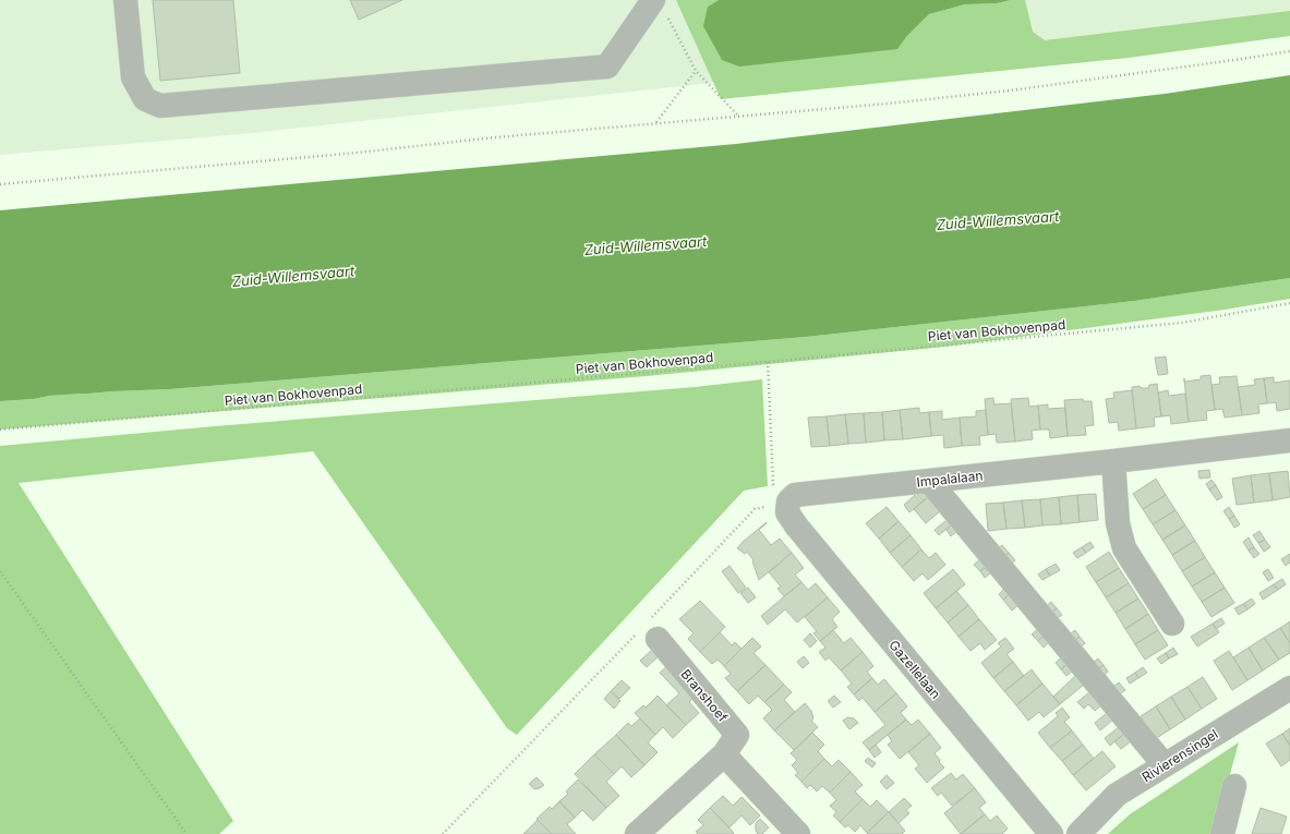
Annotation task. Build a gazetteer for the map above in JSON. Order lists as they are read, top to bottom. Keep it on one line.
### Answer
{"streets":{"street":["Impalalaan","Gazellelaan","Branshoef","Rivierensingel"],"path":["Piet van Bokhovenpad"]},"crossings":[["Impalalaan","Gazellelaan"]],"water":["Zuid-Willemsvaart"]}
